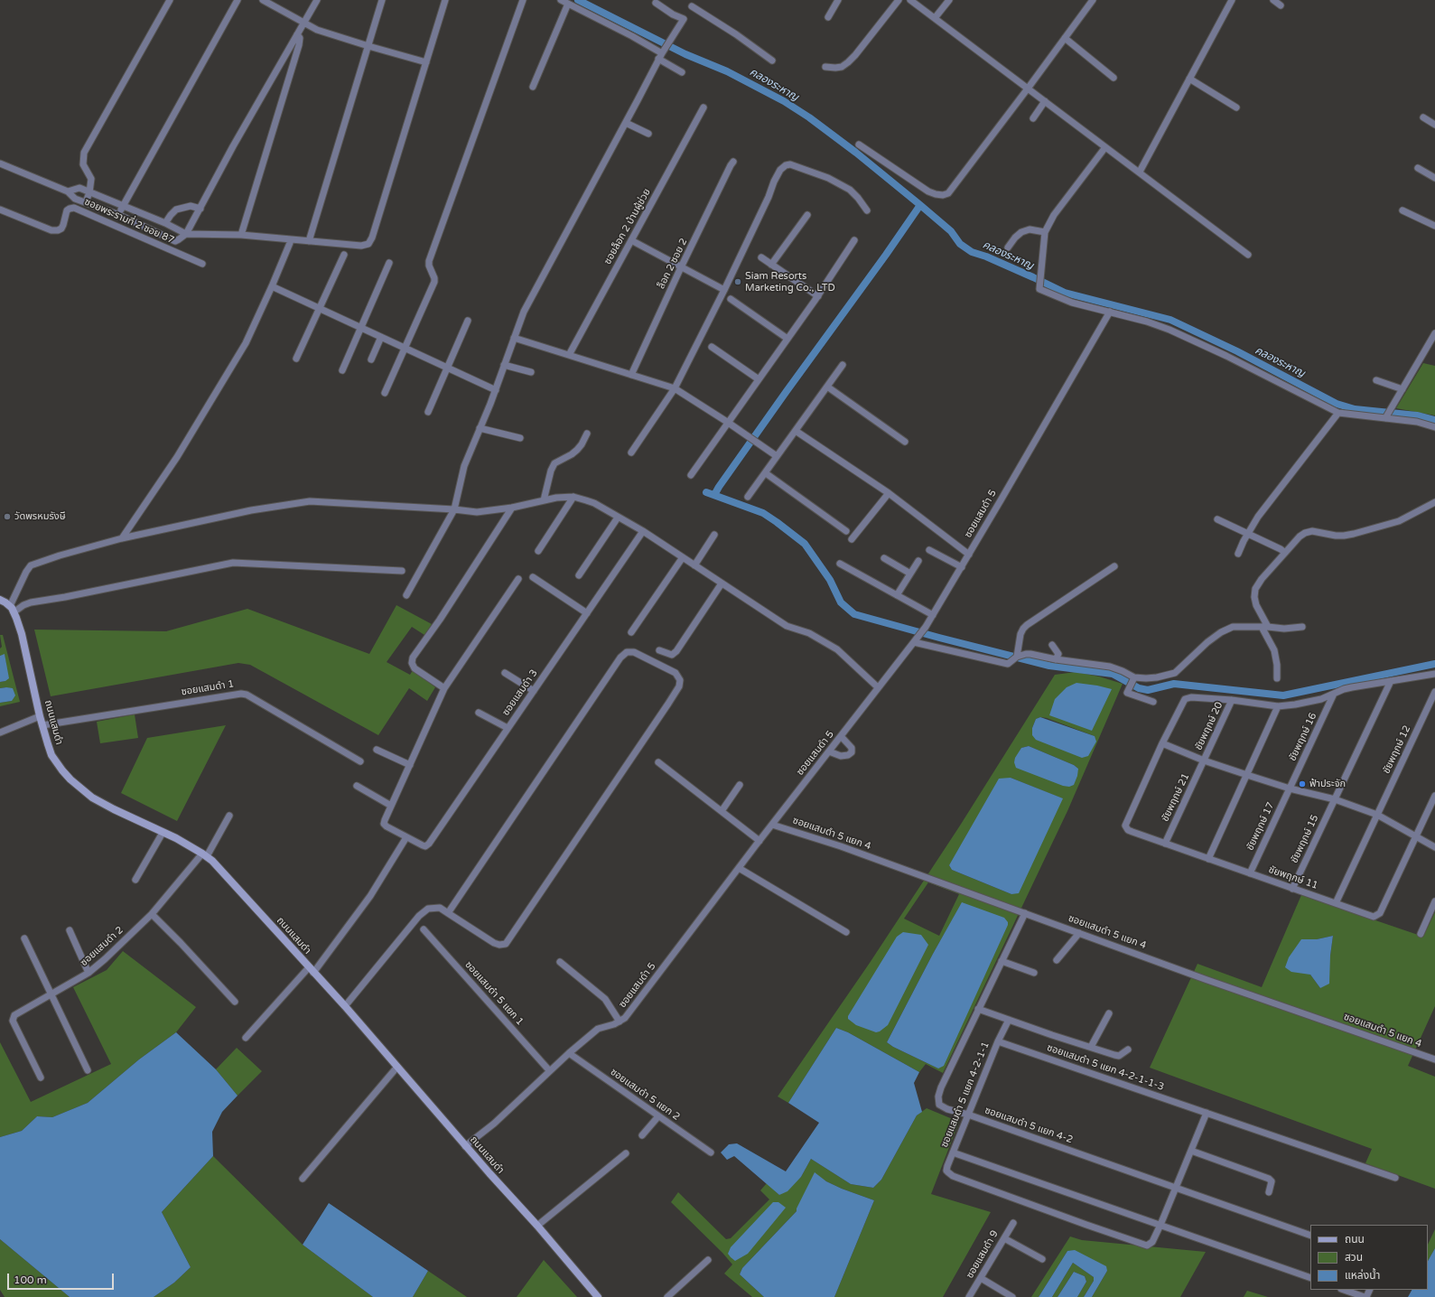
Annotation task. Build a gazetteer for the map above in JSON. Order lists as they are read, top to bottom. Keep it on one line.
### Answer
{"streets":{"street":["ซอยพระรามที่ 2 ซอย 87","ซอยล็อก 2 บ้านผู้ช่วย","ล็อก 2 ซอย 2","ซอยแสมดำ 5","ซอยแสมดำ 1","ซอยแสมดำ 3","ถนนแสมดำ","ชัยพฤกษ์ 20","ชัยพฤกษ์ 16","ชัยพฤกษ์ 12","ชัยพฤกษ์ 21","ชัยพฤกษ์ 17","ซอยแสมดำ 5 แยก 4","ชัยพฤกษ์ 15","ชัยพฤกษ์ 11","ซอยแสมดำ 2","ซอยแสมดำ 5 แยก 1","ซอยแสมดำ 5 แยก 4-2-1-1-3","ซอยแสมดำ 5 แยก 2","ซอยแสมดำ 5 แยก 4-2-1-1","ซอยแสมดำ 5 แยก 4-2","ซอยแสมดำ 9"]},"crossings":[["ซอยแสมดำ 5","ถนนแสมดำ"],["ซอยแสมดำ 5","ซอยแสมดำ 5 แยก 4"],["ซอยแสมดำ 5","ซอยแสมดำ 5 แยก 1"],["ซอยแสมดำ 5","ซอยแสมดำ 5 แยก 2"],["ซอยแสมดำ 1","ถนนแสมดำ"],["ถนนแสมดำ","ซอยแสมดำ 2"],["ชัยพฤกษ์ 20","ชัยพฤกษ์ 21"],["ชัยพฤกษ์ 16","ชัยพฤกษ์ 17"],["ชัยพฤกษ์ 12","ชัยพฤกษ์ 11"],["ชัยพฤกษ์ 21","ชัยพฤกษ์ 11"],["ชัยพฤกษ์ 17","ชัยพฤกษ์ 11"],["ซอยแสมดำ 5 แยก 4","ซอยแสมดำ 5 แยก 4-2"],["ชัยพฤกษ์ 15","ชัยพฤกษ์ 11"],["ซอยแสมดำ 5 แยก 4-2-1-1-3","ซอยแสมดำ 5 แยก 4-2-1-1"],["ซอยแสมดำ 5 แยก 4-2-1-1","ซอยแสมดำ 5 แยก 4-2"]],"water":["คลองระหาญ"],"places":["Siam Resorts Marketing Co., LTD","วัดพรหมรังษี","ฟ้าประจัก"],"legend":["ถนน","สวน","แหล่งน้ำ"],"scale_bar":"100 m"}
